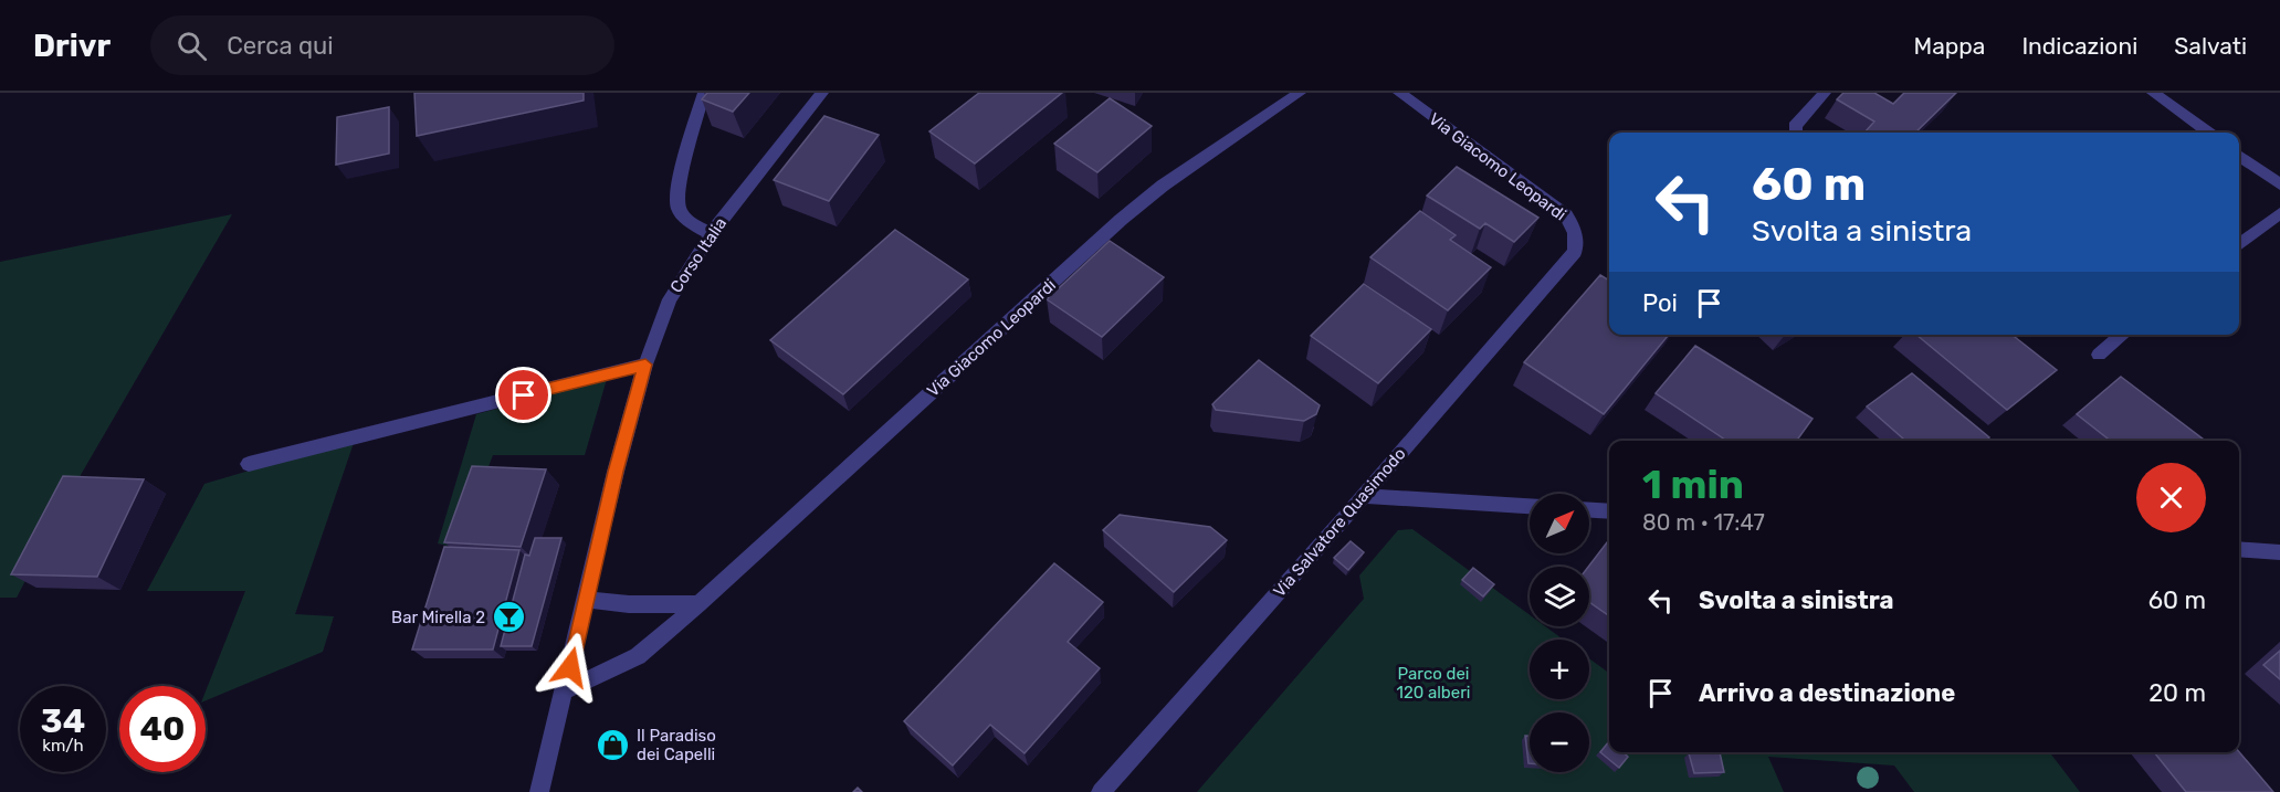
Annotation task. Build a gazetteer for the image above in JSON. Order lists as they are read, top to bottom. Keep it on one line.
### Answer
{"streets":{"street":["Via Giacomo Leopardi","Corso Italia","Via Salvatore Quasimodo"]},"crossings":[["Via Giacomo Leopardi","Corso Italia"],["Via Giacomo Leopardi","Via Salvatore Quasimodo"]],"parks":["Parco dei 120 alberi"],"places":{"bar":["Bar Mirella 2"],"shop":["Il Paradiso dei Capelli"]},"north":"top right","page":{"header":"Drivr","search":"Cerca qui","nav":["Mappa","Indicazioni","Salvati"],"turn":["60 m","Svolta a sinistra"],"then":"Poi","heading":["1 min","80 m · 17:47"],"map_buttons":["+","−"],"list":[{"name":"Svolta a sinistra","value":"60 m"},{"name":"Arrivo a destinazione","value":"20 m"}],"speed":"34 km/h","limit":"40"}}
